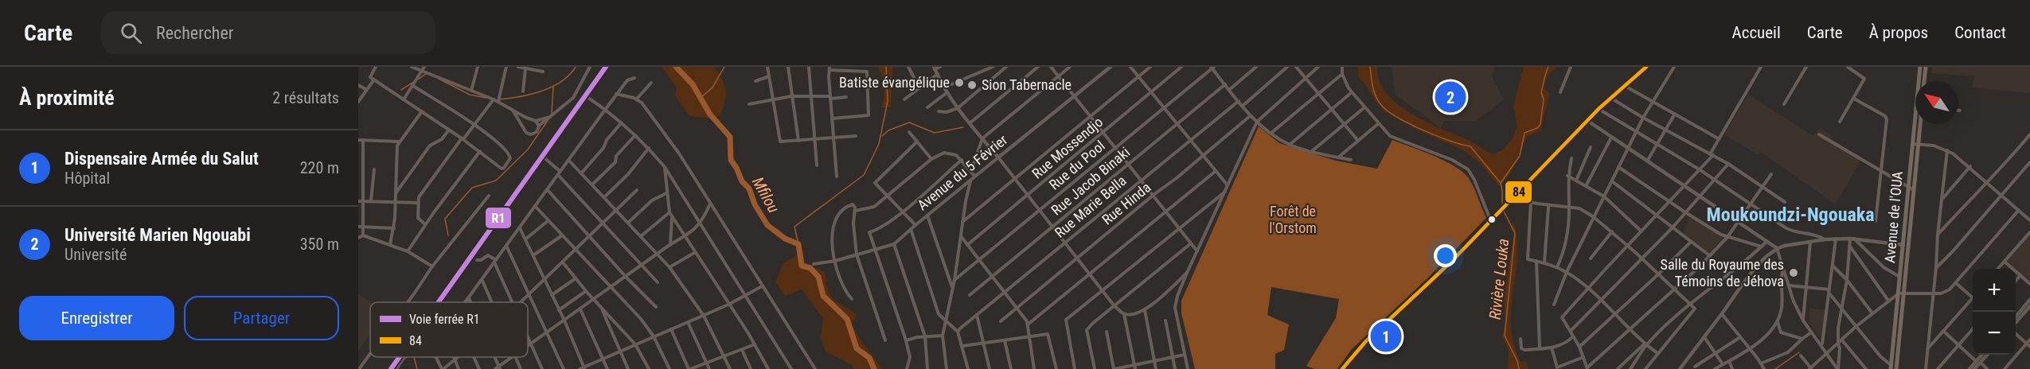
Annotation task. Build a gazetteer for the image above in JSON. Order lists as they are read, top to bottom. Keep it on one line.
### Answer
{"streets":{"main road":["Avenue de l'OUA"],"street":["Rue Mossendjo","Rue du Pool","Avenue du 5 Février","Rue Jacob Binaki","Rue Hinda","Rue Marie Bella"]},"districts":["Moukoundzi-Ngouaka"],"water":["Mfilou","Rivière Louka"],"parks":["Forêt de l'Orstom"],"places":["Batiste évangélique","Sion Tabernacle","Salle du Royaume des Témoins de Jéhova"],"lines":["rail line R1","transit line 84"],"legend":["Voie ferrée R1","84"],"north":"top left","page":{"header":"Carte","search":"Rechercher","nav":["Accueil","Carte","À propos","Contact"],"heading":["À proximité","2 résultats"],"pins":["2","1"],"list":[{"mark":"1","name":"Dispensaire Armée du Salut","note":"Hôpital","value":"220 m"},{"mark":"2","name":"Université Marien Ngouabi","note":"Université","value":"350 m"}],"map_buttons":["+","−"],"buttons":["Enregistrer","Partager"]}}
